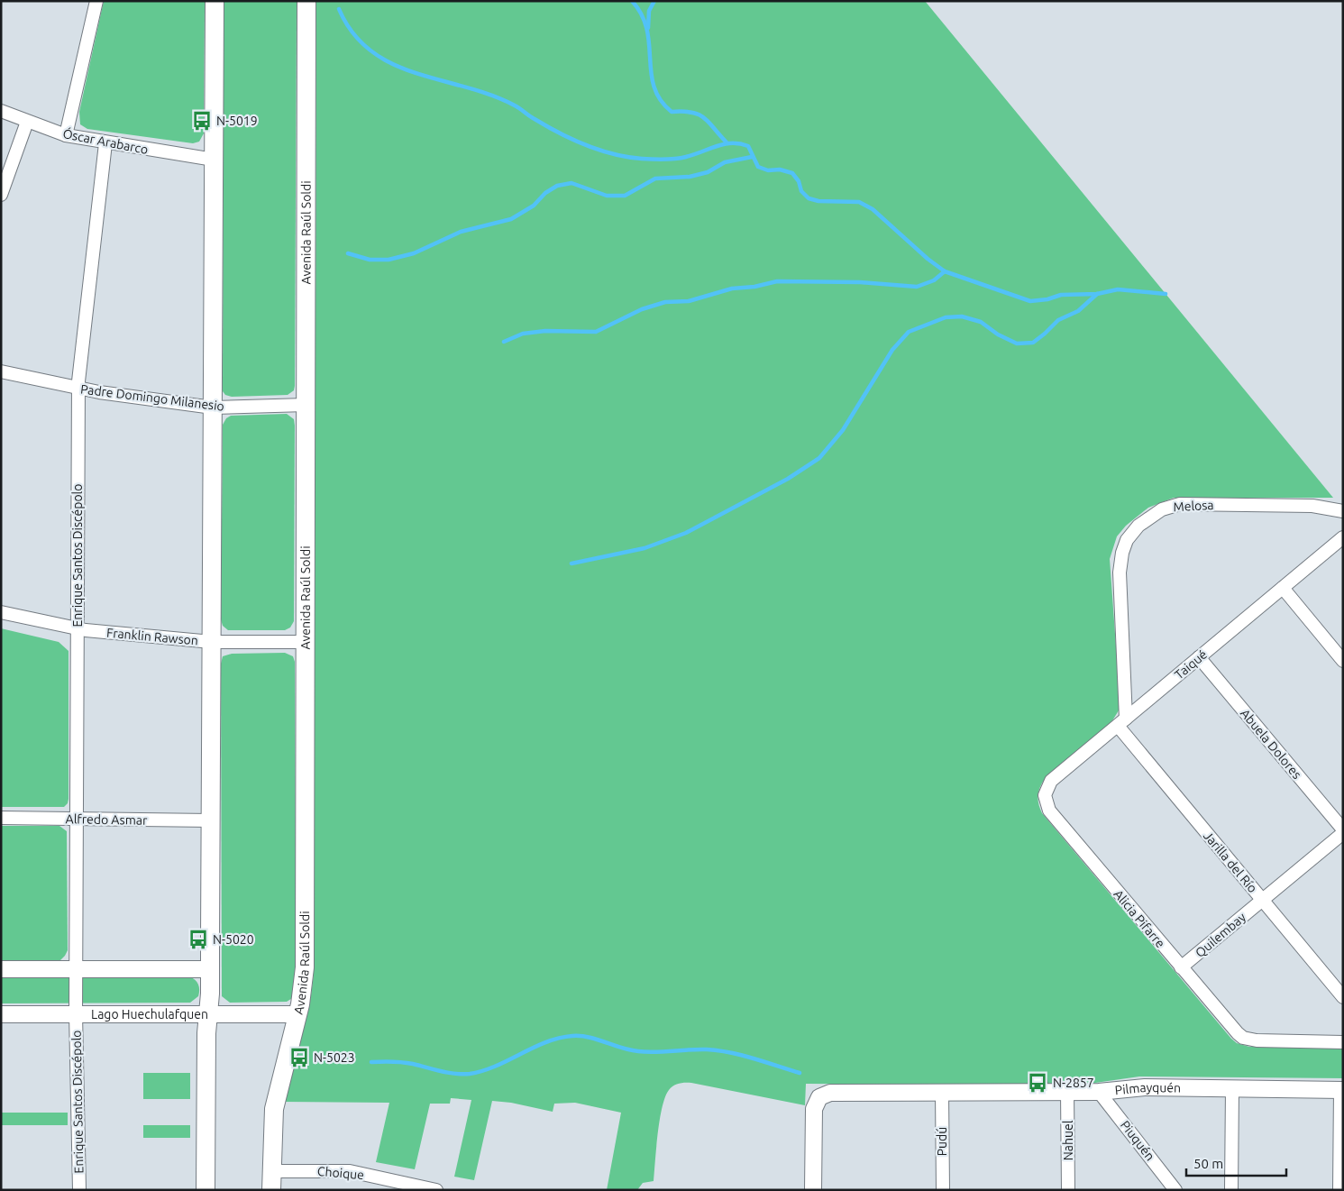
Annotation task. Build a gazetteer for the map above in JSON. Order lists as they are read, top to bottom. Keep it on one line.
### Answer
{"streets":{"main road":["Avenida Raúl Soldi"],"street":["Óscar Arabarco","Padre Domingo Milanesio","Melosa","Enrique Santos Discépolo","Franklin Rawson","Taiqué","Abuela Dolores","Alfredo Asmar","Jarilla del Río","Alicia Pifarre","Quilembay","Lago Huechulafquen","Pilmayquén","Nahuel","Piuquén","Pudú","Choique"]},"crossings":[["Óscar Arabarco","Enrique Santos Discépolo"],["Avenida Raúl Soldi","Padre Domingo Milanesio"],["Avenida Raúl Soldi","Franklin Rawson"],["Avenida Raúl Soldi","Lago Huechulafquen"],["Avenida Raúl Soldi","Choique"],["Padre Domingo Milanesio","Enrique Santos Discépolo"],["Melosa","Taiqué"],["Melosa","Jarilla del Río"],["Enrique Santos Discépolo","Franklin Rawson"],["Enrique Santos Discépolo","Alfredo Asmar"],["Enrique Santos Discépolo","Lago Huechulafquen"],["Taiqué","Abuela Dolores"],["Taiqué","Jarilla del Río"],["Taiqué","Alicia Pifarre"],["Jarilla del Río","Quilembay"],["Alicia Pifarre","Quilembay"],["Pilmayquén","Nahuel"],["Pilmayquén","Piuquén"],["Pilmayquén","Pudú"]],"places":{"bus stop":["N-5019","N-5020","N-5023","N-2857"]},"scale_bar":"50 m"}
